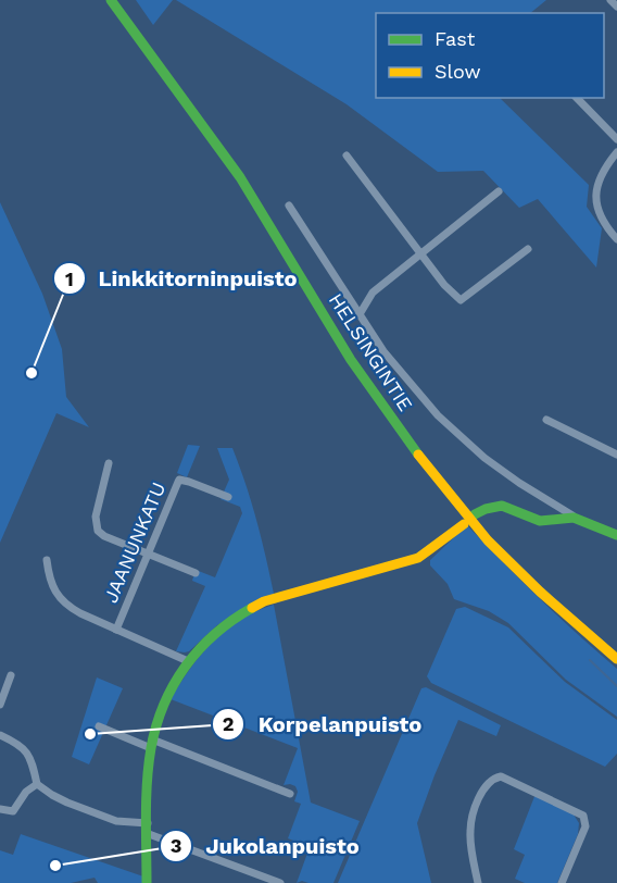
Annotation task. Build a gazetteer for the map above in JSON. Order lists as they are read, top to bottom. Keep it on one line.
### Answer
{"streets":{"main road":["HELSINGINTIE"],"street":["JAANUNKATU"]},"places":["Linkkitorninpuisto","Korpelanpuisto","Jukolanpuisto"],"legend":["Fast","Slow"]}
